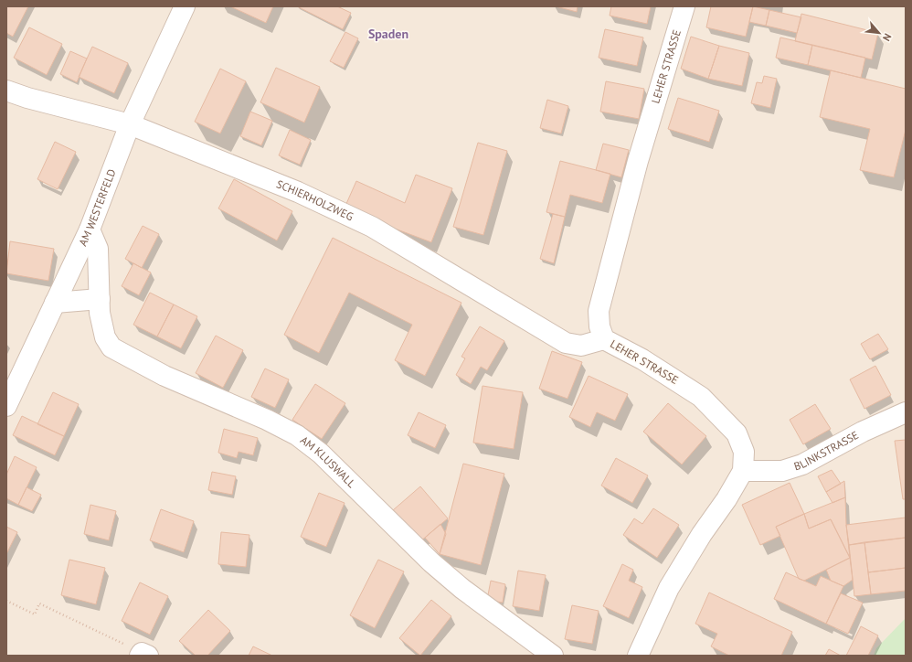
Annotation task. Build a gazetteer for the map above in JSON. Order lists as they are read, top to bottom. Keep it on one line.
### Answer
{"streets":{"street":["LEHER STRASSE","SCHIERHOLZWEG","AM WESTERFELD","BLINKSTRASSE","AM KLUSWALL"]},"crossings":[["LEHER STRASSE","SCHIERHOLZWEG"],["LEHER STRASSE","BLINKSTRASSE"],["SCHIERHOLZWEG","AM WESTERFELD"],["AM WESTERFELD","AM KLUSWALL"]],"districts":["Spaden"],"north":"bottom right"}
